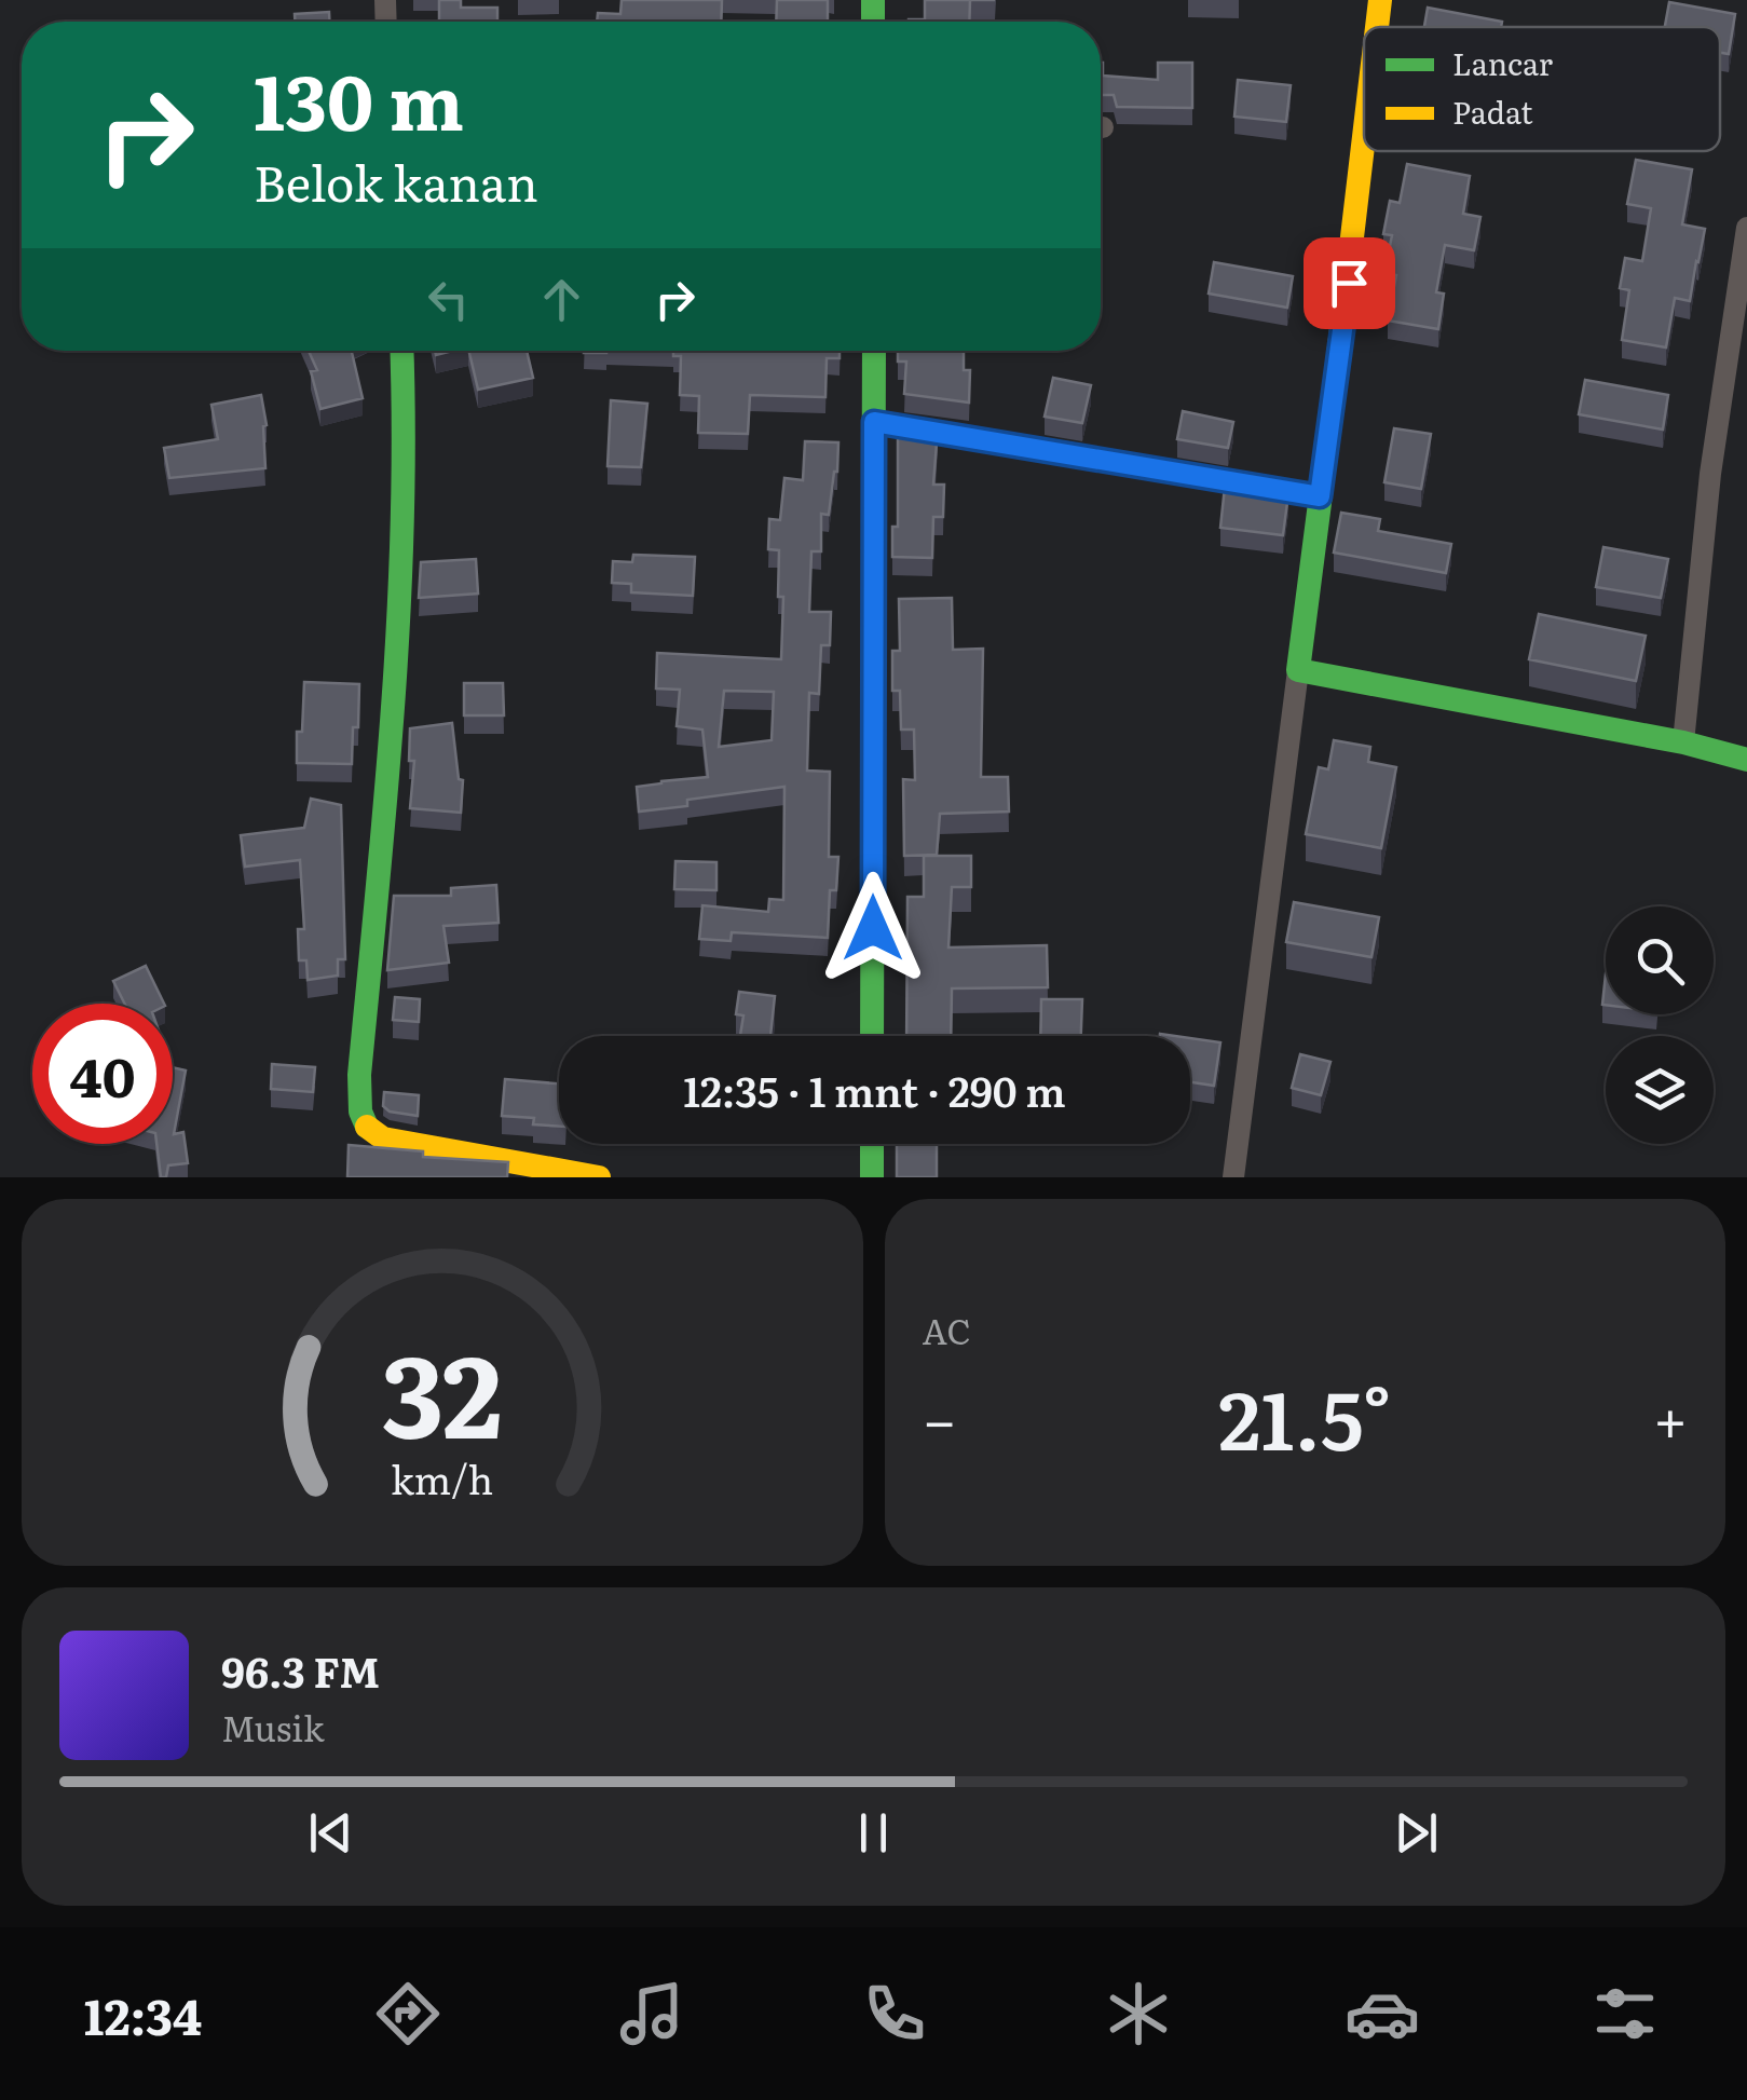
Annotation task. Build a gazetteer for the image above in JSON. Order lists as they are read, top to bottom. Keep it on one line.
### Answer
{"legend":["Lancar","Padat"],"page":{"turn":["130 m","Belok kanan"],"limit":"40","trip":"12:35 · 1 mnt · 290 m","tile":"AC","heat":["−","21.5°","+"],"song":["96.3 FM","Musik"],"tabs":"12:34","gauge":["32","km/h"]}}
